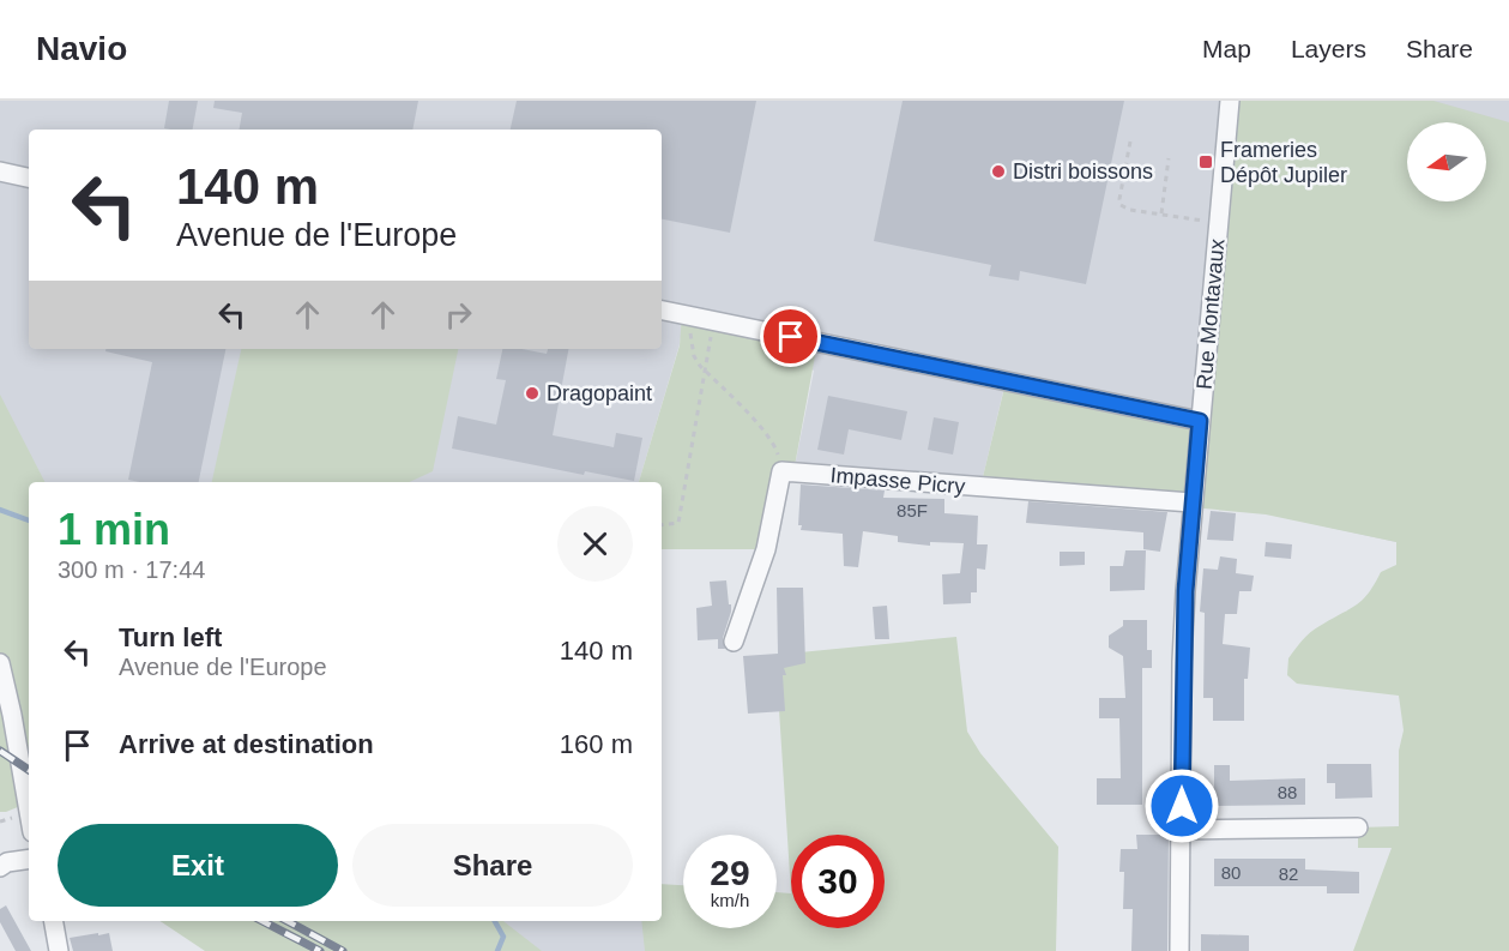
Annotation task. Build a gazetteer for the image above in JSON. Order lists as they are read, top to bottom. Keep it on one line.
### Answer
{"streets":{"street":["Rue Montavaux","Impasse Picry"]},"crossings":[["Rue Montavaux","Impasse Picry"]],"places":{"transit":["Frameries Dépôt Jupiler"],"other":["Distri boissons","Dragopaint"]},"house_numbers":["85F","88","80","82"],"north":"left","page":{"header":"Navio","nav":["Map","Layers","Share"],"turn":["140 m","Avenue de l'Europe"],"heading":["1 min","300 m · 17:44"],"list":[{"name":"Turn left","note":"Avenue de l'Europe","value":"140 m"},{"name":"Arrive at destination","value":"160 m"}],"buttons":["Exit","Share"],"speed":"29 km/h","limit":"30"}}
